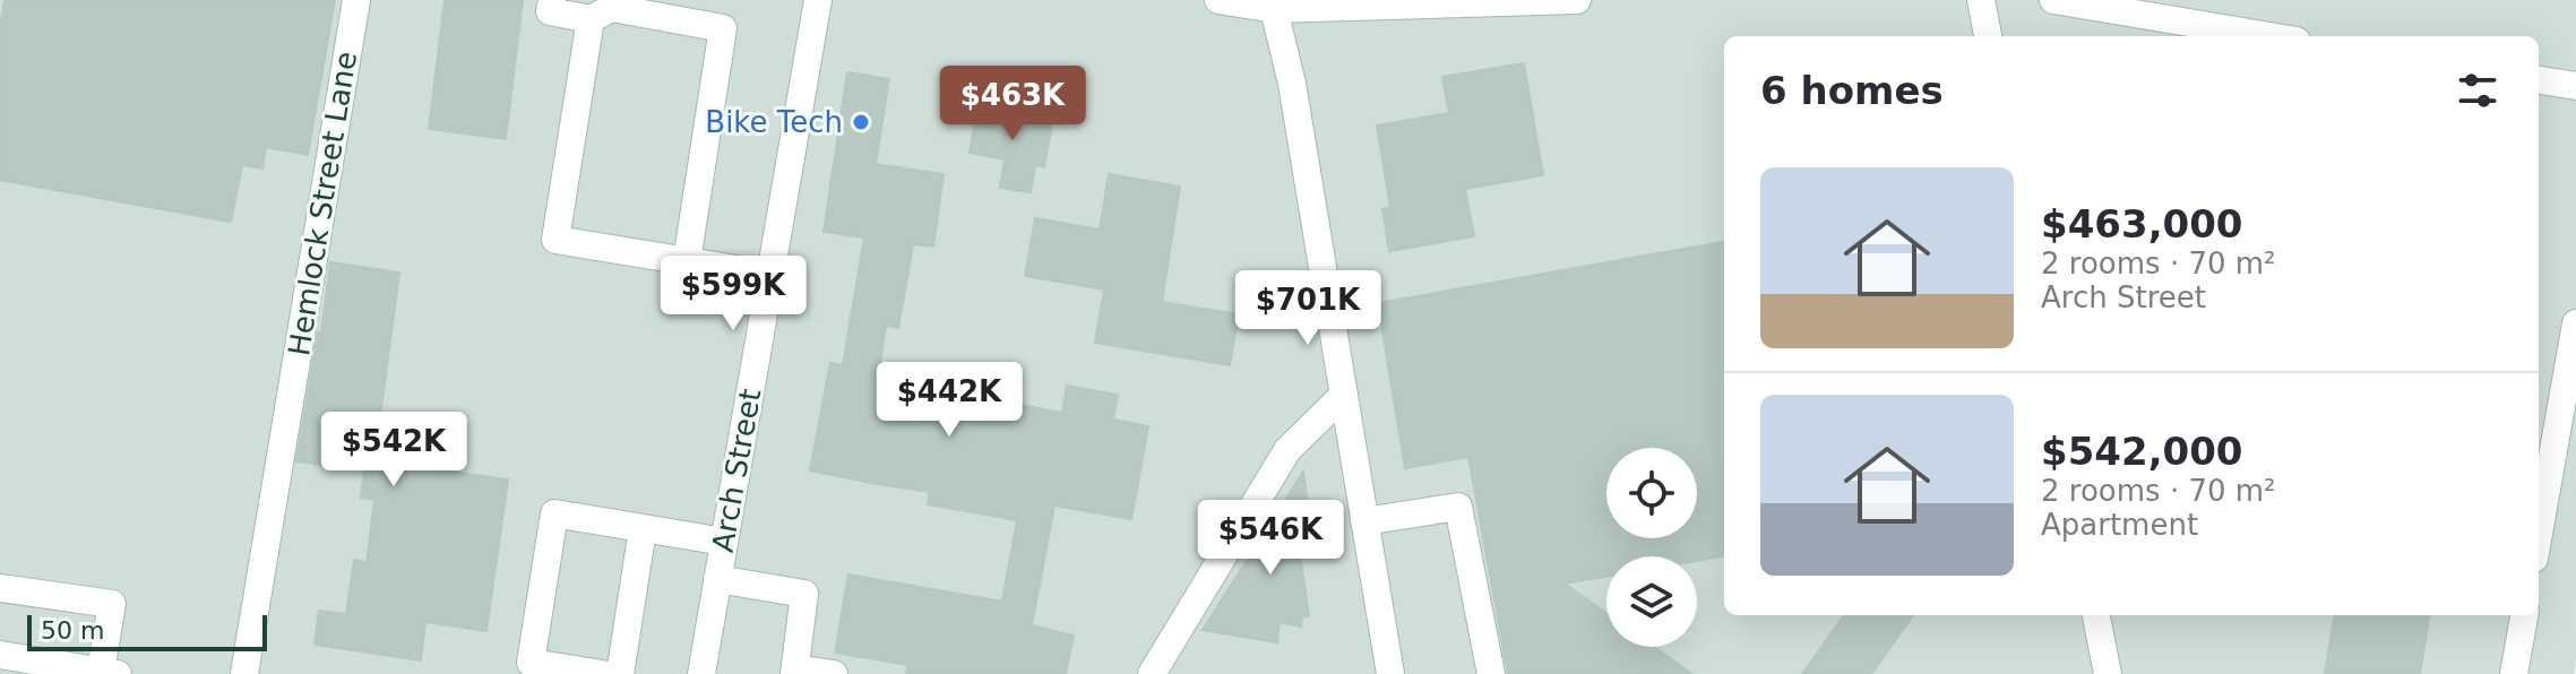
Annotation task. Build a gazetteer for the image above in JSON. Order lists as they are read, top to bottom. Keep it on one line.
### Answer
{"streets":{"street":["Hemlock Street Lane","Arch Street"]},"places":["Bike Tech"],"scale_bar":"50 m","page":{"heading":"6 homes","price":["$463K","$599K","$701K","$442K","$542K","$546K"],"list":[{"name":"$463,000","note":"2 rooms · 70 m² · Arch Street"},{"name":"$542,000","note":"2 rooms · 70 m² · Apartment"}],"scale":"50 m"}}
